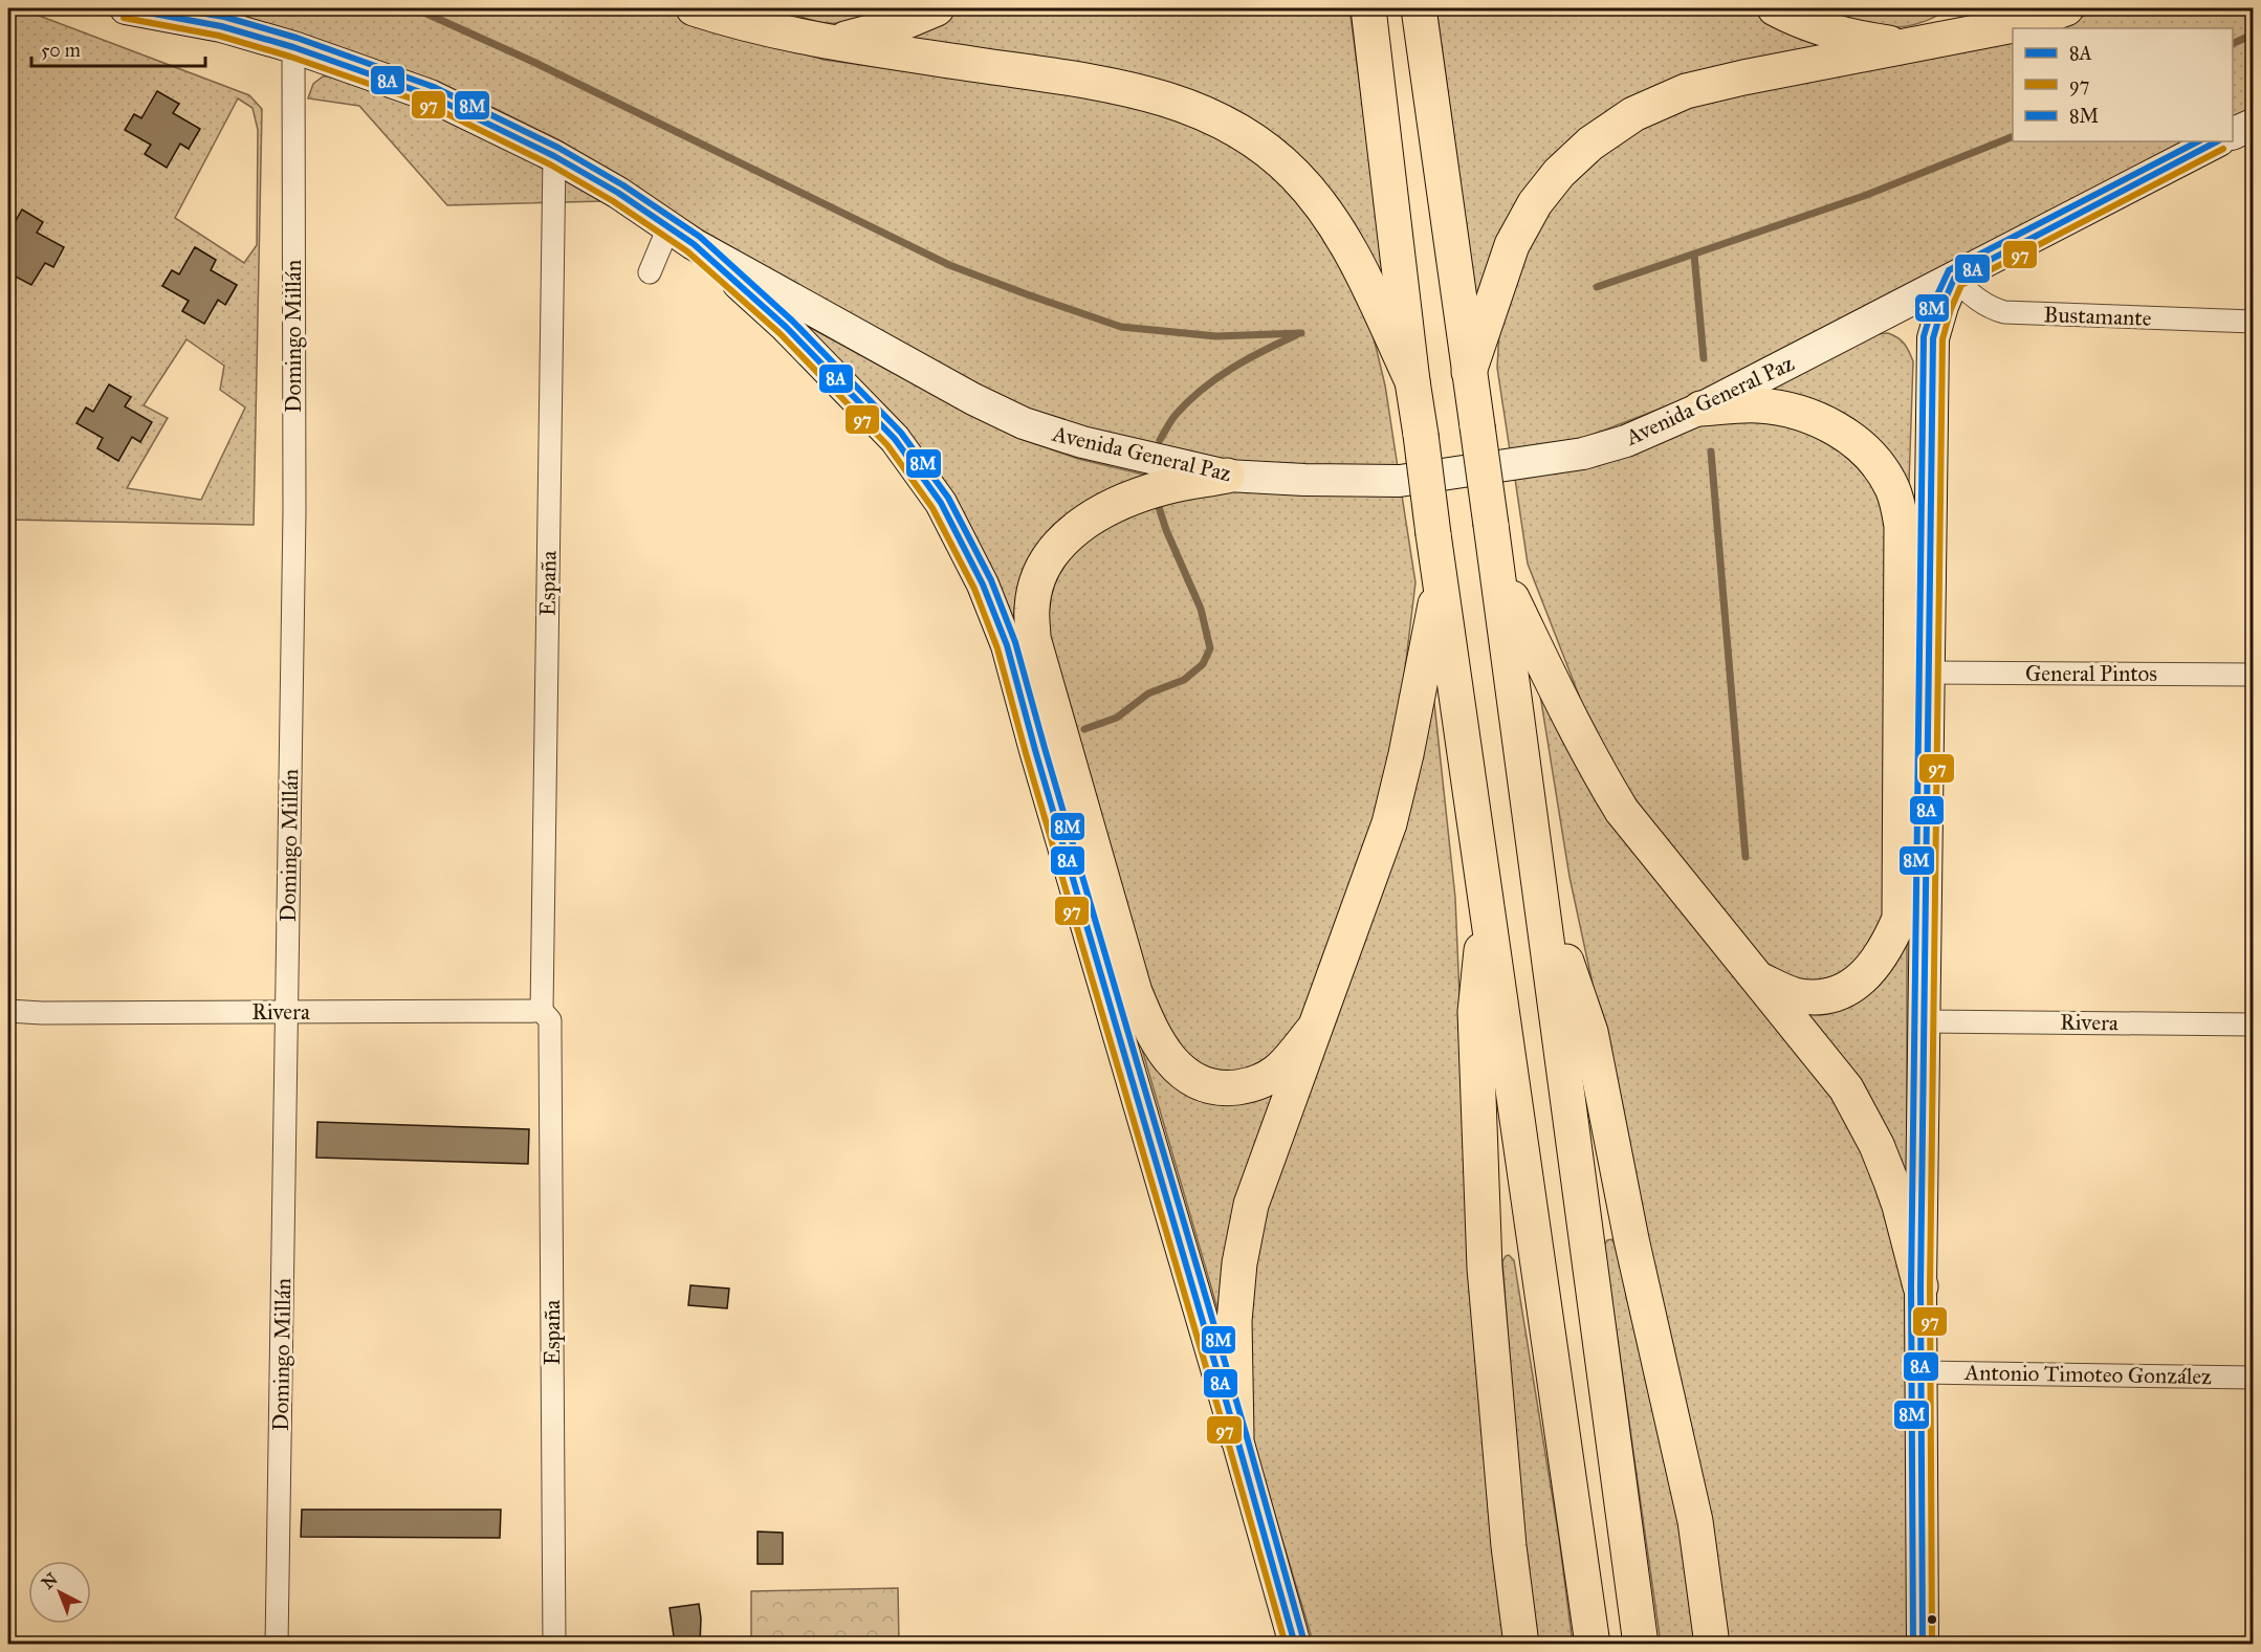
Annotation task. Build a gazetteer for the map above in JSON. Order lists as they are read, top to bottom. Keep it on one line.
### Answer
{"streets":{"street":["Bustamante","Domingo Millán","Avenida General Paz","España","General Pintos","Rivera","Antonio Timoteo González"]},"crossings":[["Bustamante","Avenida General Paz"],["Domingo Millán","Avenida General Paz"],["Domingo Millán","Rivera"],["Avenida General Paz","España"],["España","Rivera"]],"lines":["transit line 8A","transit line 8M","transit line 97"],"legend":["8A","97","8M"],"scale_bar":"50 m","north":"top left"}
